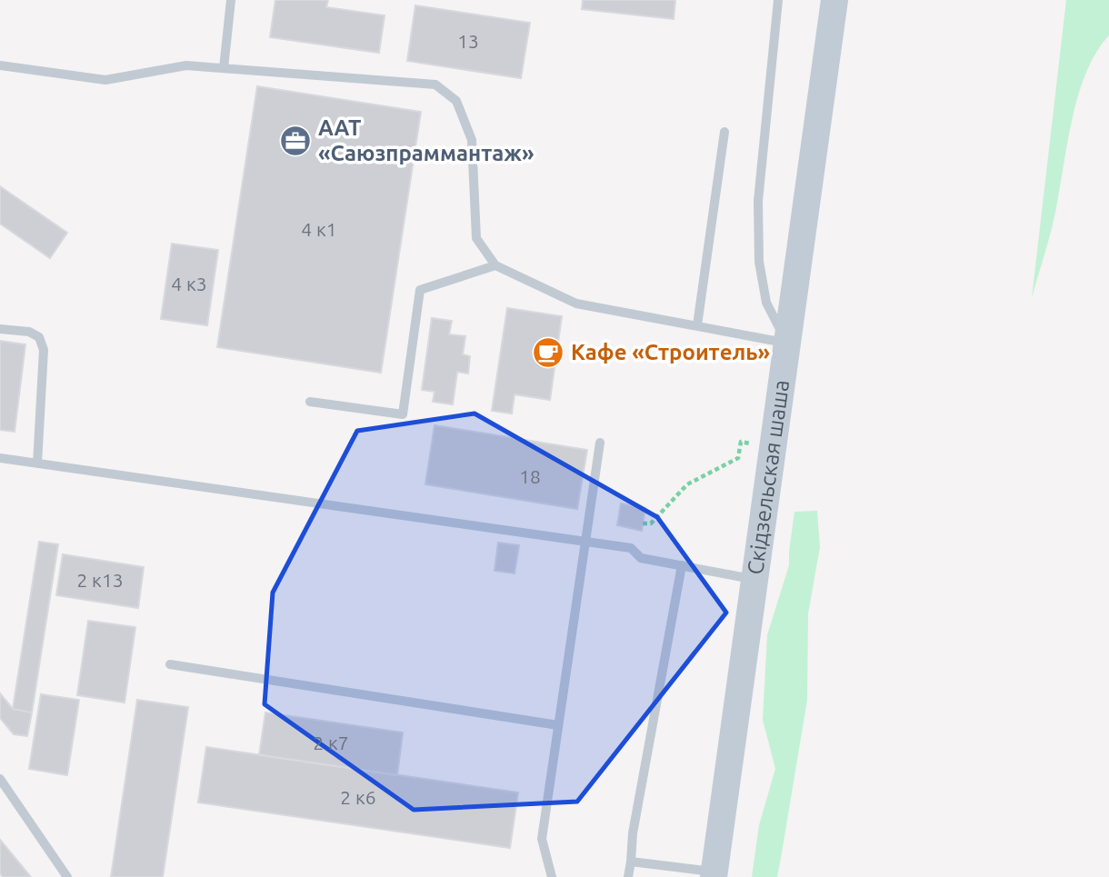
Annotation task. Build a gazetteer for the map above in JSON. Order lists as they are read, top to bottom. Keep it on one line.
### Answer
{"streets":{"street":["Скідзельская шаша"]},"places":{"office":["ААТ «Саюзпраммантаж»"],"cafe":["Кафе «Строитель»"]},"house_numbers":["13","4 к1","4 к3","18","2 к13","2 к7","2 к6"]}
